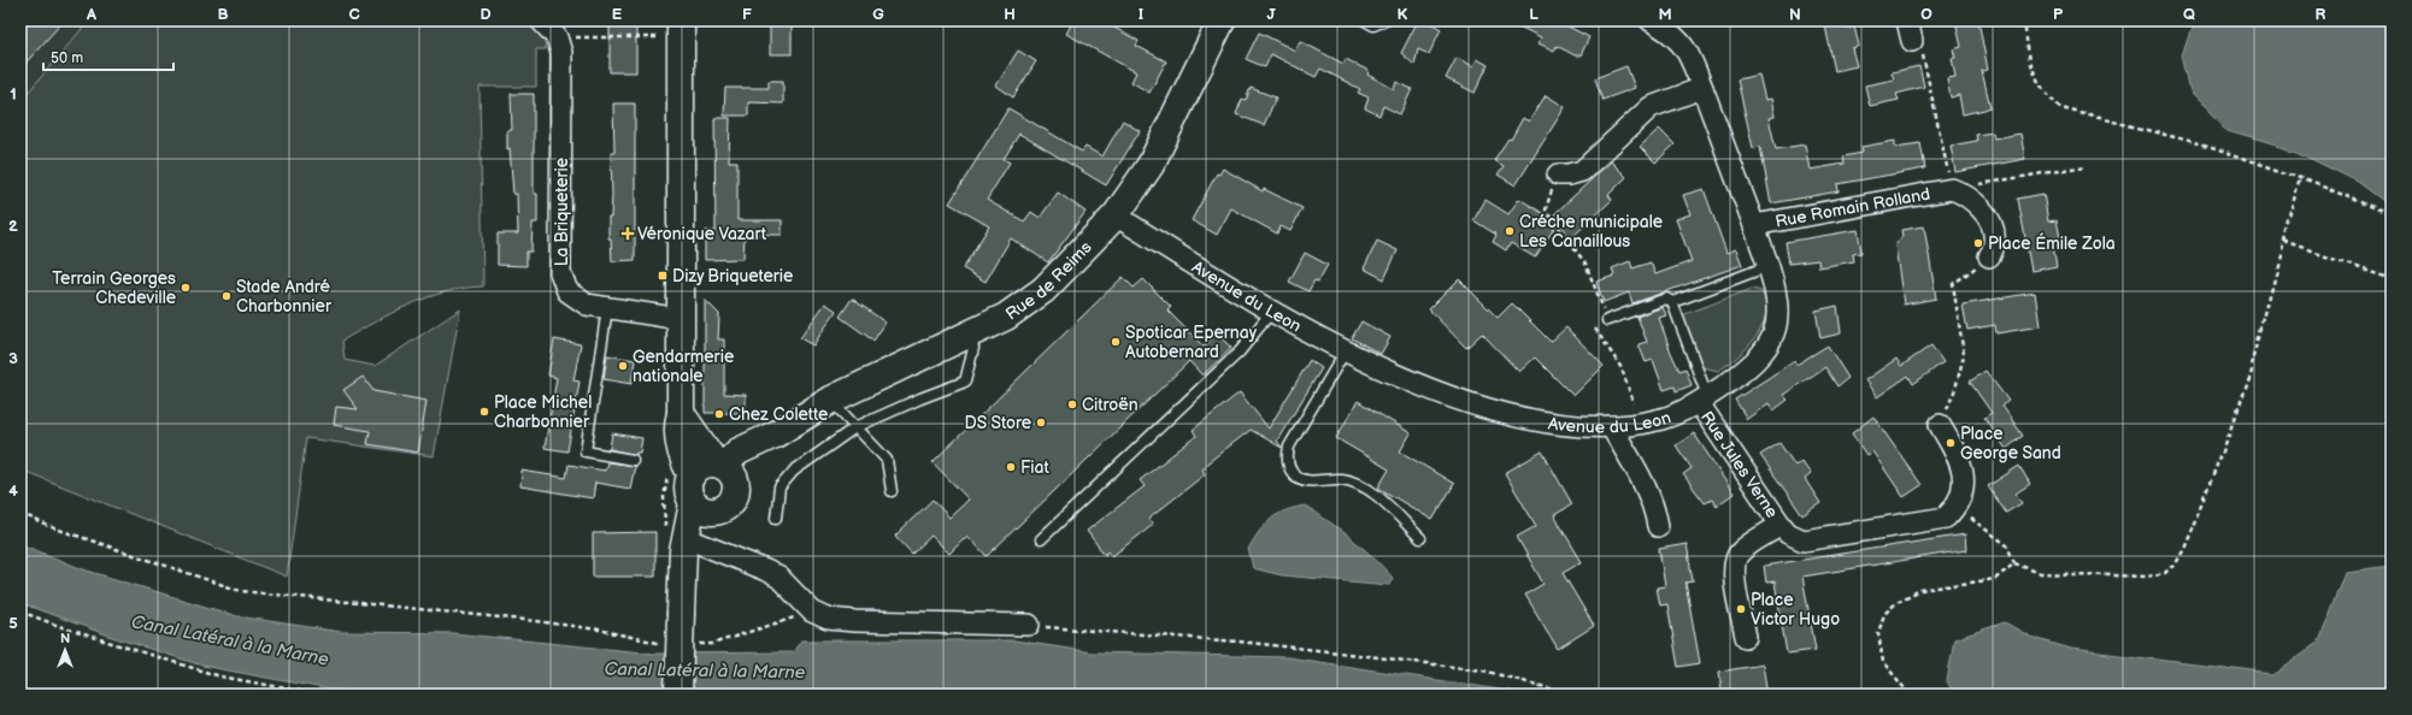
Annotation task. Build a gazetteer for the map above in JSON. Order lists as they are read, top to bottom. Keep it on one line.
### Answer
{"streets":{"main road":["Rue de Reims"],"street":["Rue Romain Rolland","La Briqueterie","Avenue du Leon","Rue Jules Verne"]},"crossings":[["Rue Romain Rolland","Avenue du Leon"],["Rue de Reims","Avenue du Leon"],["Avenue du Leon","Rue Jules Verne"]],"water":["Canal Latéral à la Marne"],"places":{"other":["Créche municipale Les Canaillous","Place Émile Zola","Terrain Georges Chedeville","Stade André Charbonnier","Spoticar Epernay Autobernard","Gendarmerie nationale","Citroën","Place Michel Charbonnier","Chez Colette","DS Store","Place George Sand","Fiat","Place Victor Hugo"],"health":["Véronique Vazart"],"transit":["Dizy Briqueterie"]},"scale_bar":"50 m","north":"top","grid":{"columns":["A","B","C","D","E","F","G","H","I","J","K","L","M","N","O","P","Q","R"],"rows":["1","2","3","4","5"]}}
